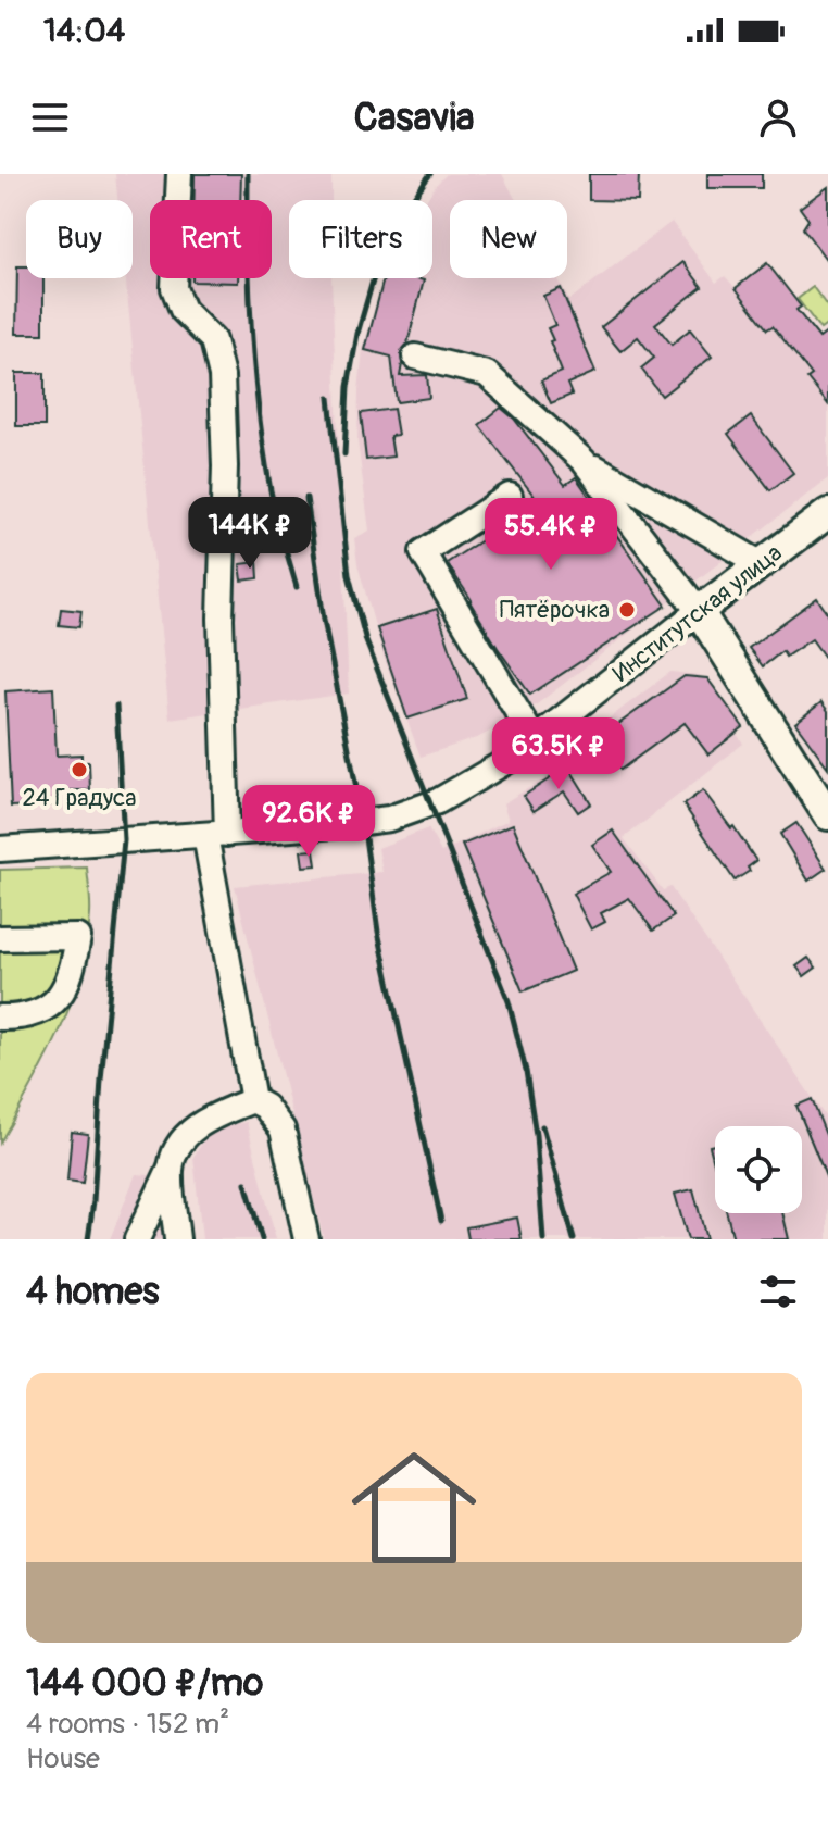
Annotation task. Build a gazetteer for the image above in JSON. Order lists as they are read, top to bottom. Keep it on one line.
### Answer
{"streets":{"main road":["Институтская улица"]},"places":["Пятёрочка","24 Градуса"],"page":{"status":"14:04","header":"Casavia","chip":["Buy","Rent","Filters","New"],"price":["144K ₽","55.4K ₽","63.5K ₽","92.6K ₽"],"heading":"4 homes","list":[{"name":"144 000 ₽/mo","note":"4 rooms · 152 m² · House"}]}}
